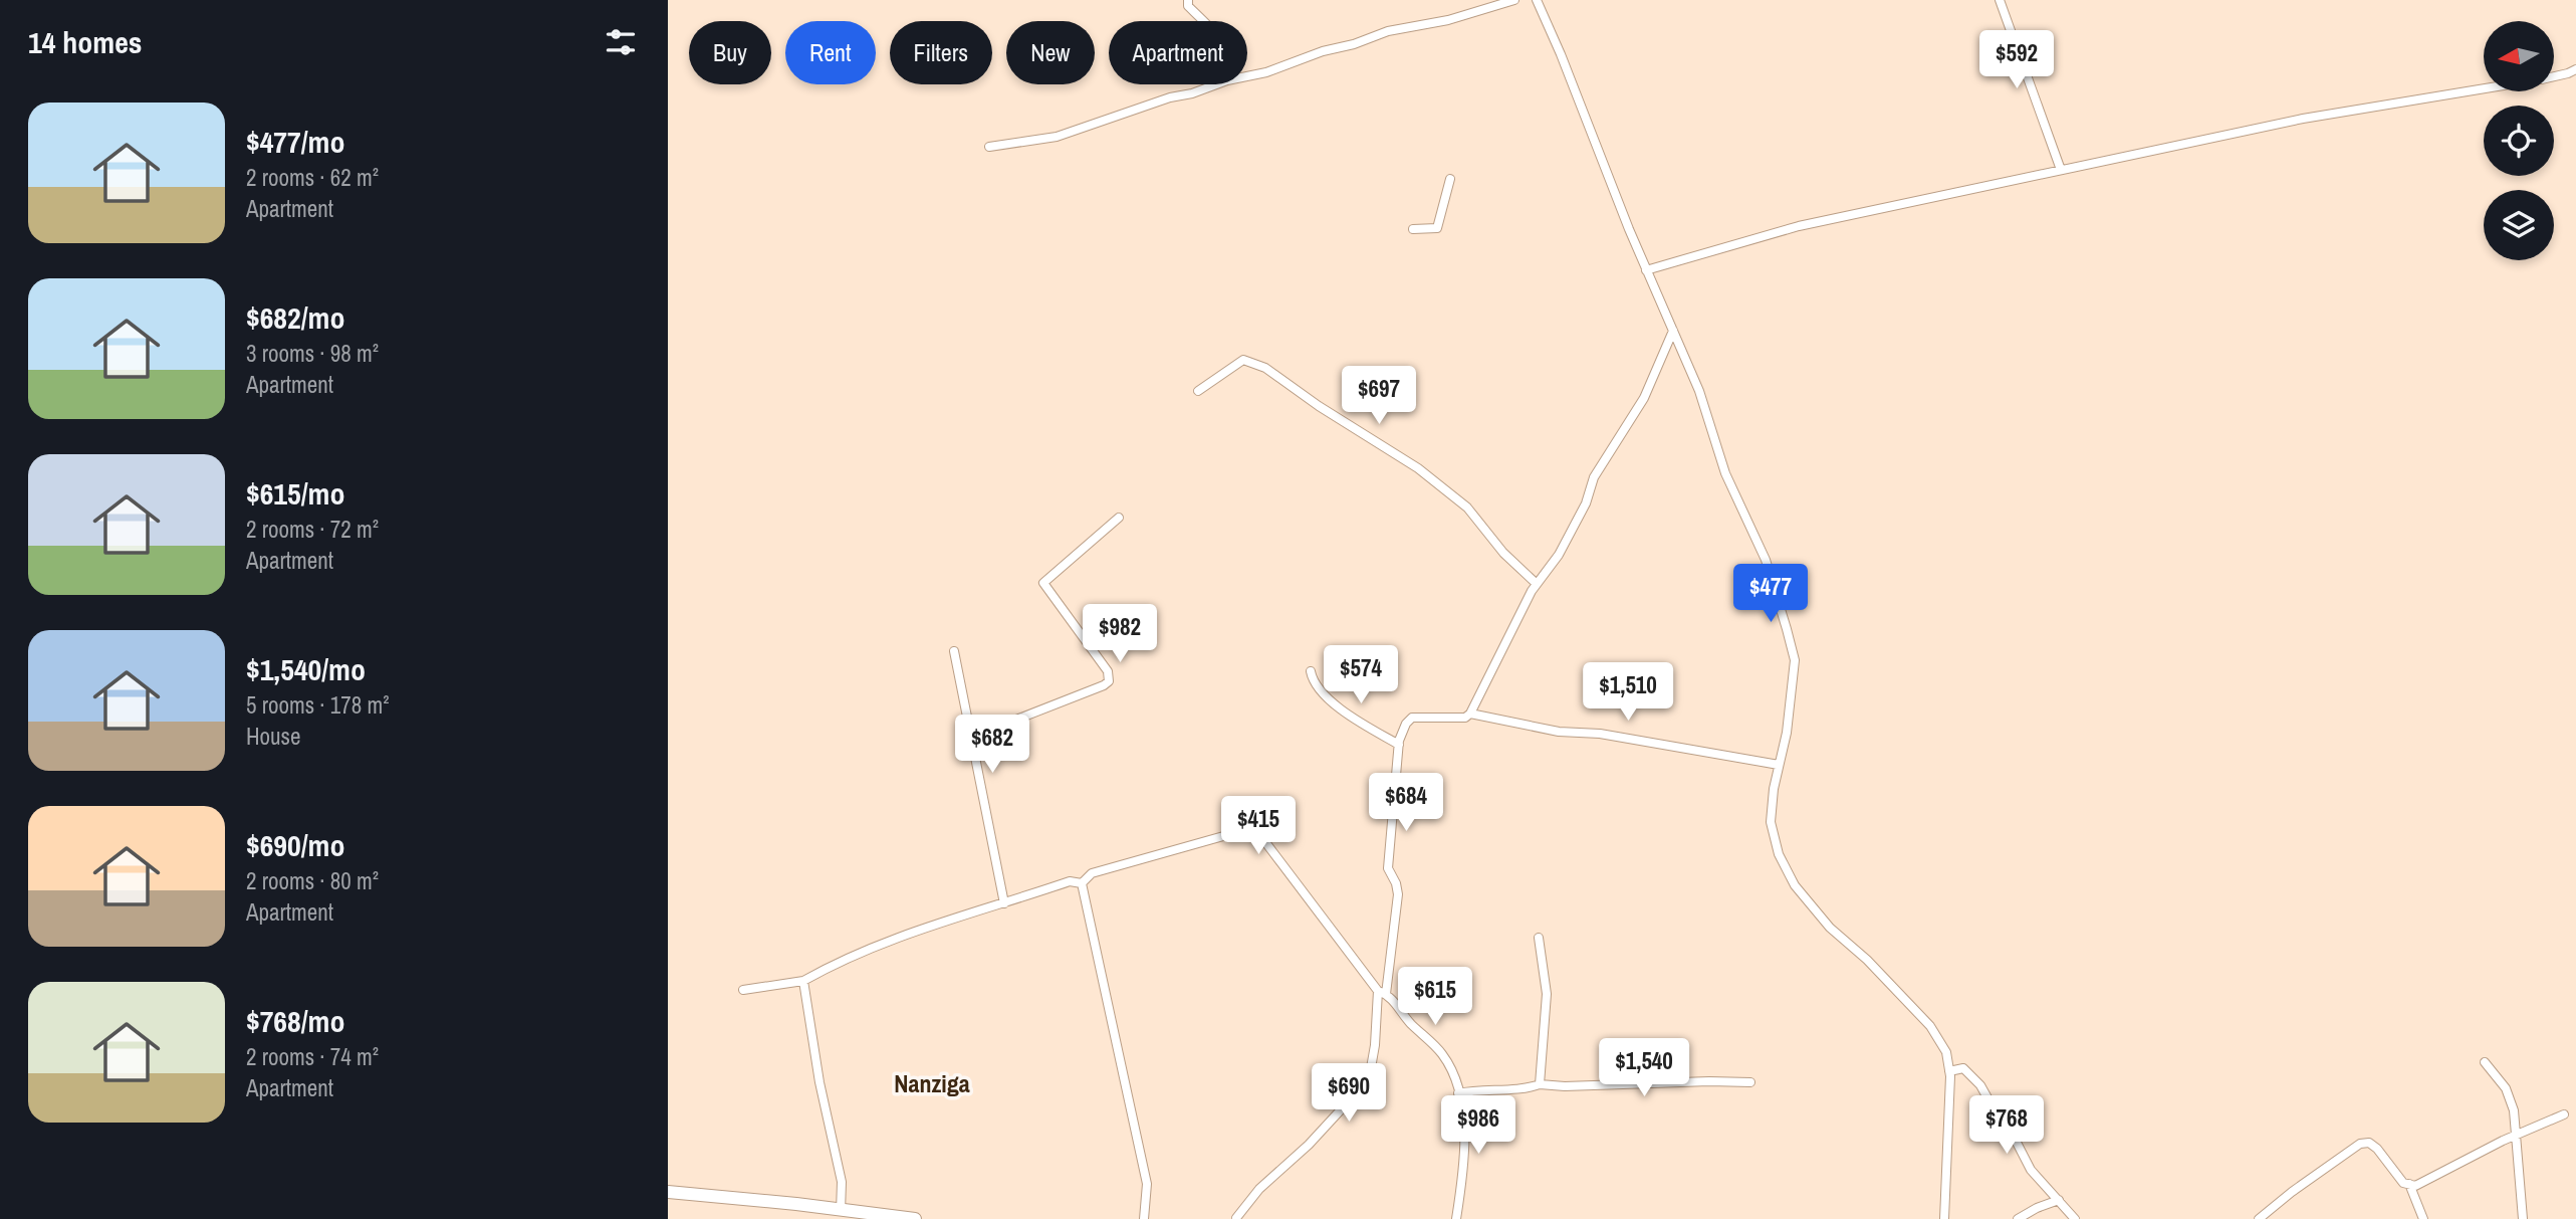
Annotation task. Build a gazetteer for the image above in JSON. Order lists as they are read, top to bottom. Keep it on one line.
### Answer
{"districts":["Nanziga"],"north":"left","page":{"heading":"14 homes","chip":["Buy","Rent","Filters","New","Apartment"],"price":["$592","$697","$477","$982","$574","$1,510","$682","$684","$415","$615","$1,540","$690","$986","$768"],"list":[{"name":"$477/mo","note":"2 rooms · 62 m² · Apartment"},{"name":"$682/mo","note":"3 rooms · 98 m² · Apartment"},{"name":"$615/mo","note":"2 rooms · 72 m² · Apartment"},{"name":"$1,540/mo","note":"5 rooms · 178 m² · House"},{"name":"$690/mo","note":"2 rooms · 80 m² · Apartment"},{"name":"$768/mo","note":"2 rooms · 74 m² · Apartment"}]}}
